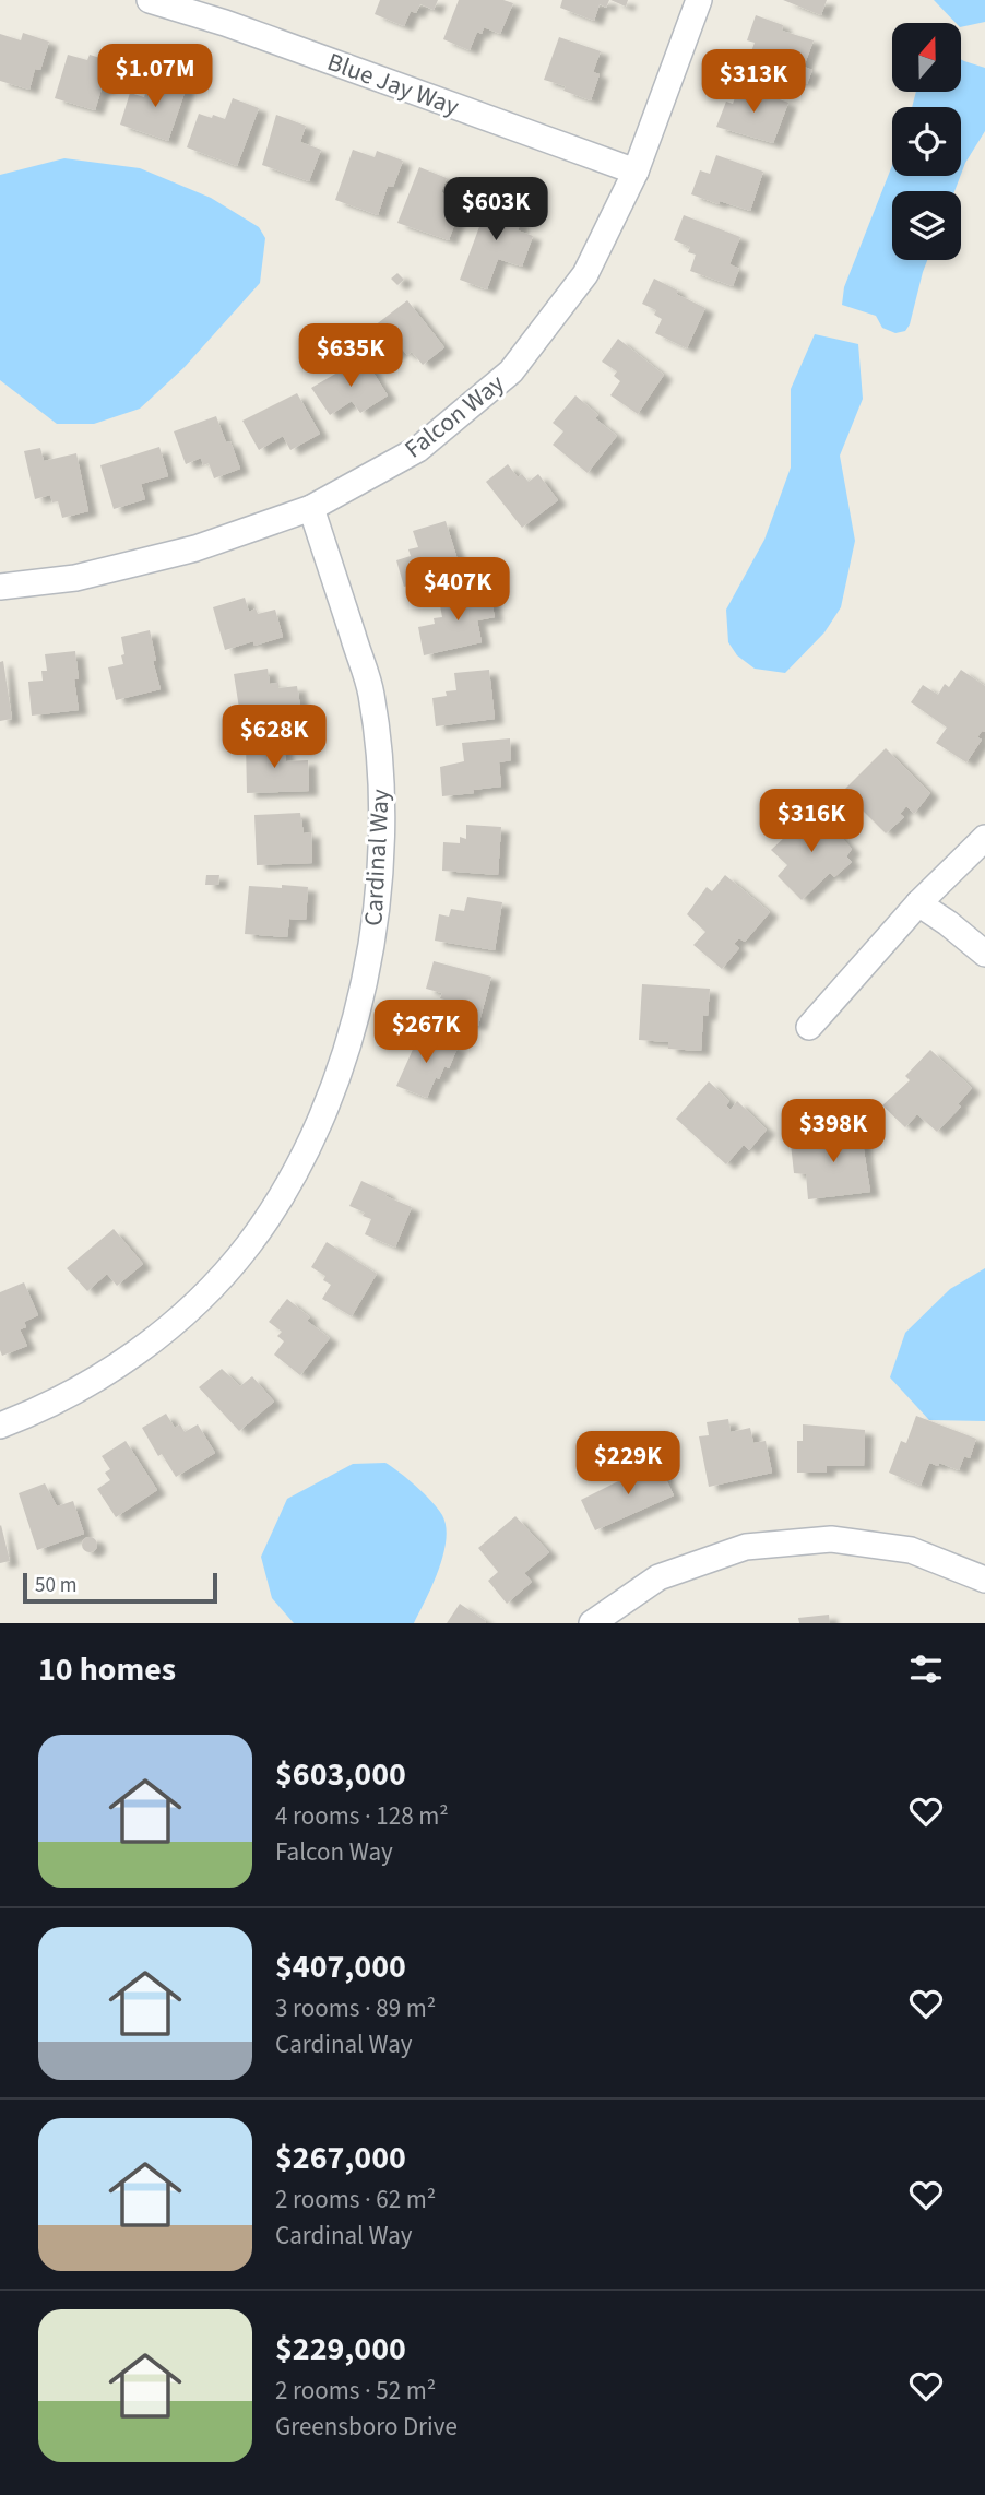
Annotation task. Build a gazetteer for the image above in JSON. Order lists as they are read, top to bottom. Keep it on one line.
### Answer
{"streets":{"street":["Blue Jay Way","Falcon Way","Cardinal Way"]},"crossings":[["Blue Jay Way","Falcon Way"],["Falcon Way","Cardinal Way"]],"scale_bar":"50 m","north":"top","page":{"price":["$1.07M","$313K","$603K","$635K","$407K","$628K","$316K","$267K","$398K","$229K"],"scale":"50 m","heading":"10 homes","list":[{"name":"$603,000","note":"4 rooms · 128 m² · Falcon Way"},{"name":"$407,000","note":"3 rooms · 89 m² · Cardinal Way"},{"name":"$267,000","note":"2 rooms · 62 m² · Cardinal Way"},{"name":"$229,000","note":"2 rooms · 52 m² · Greensboro Drive"}]}}
